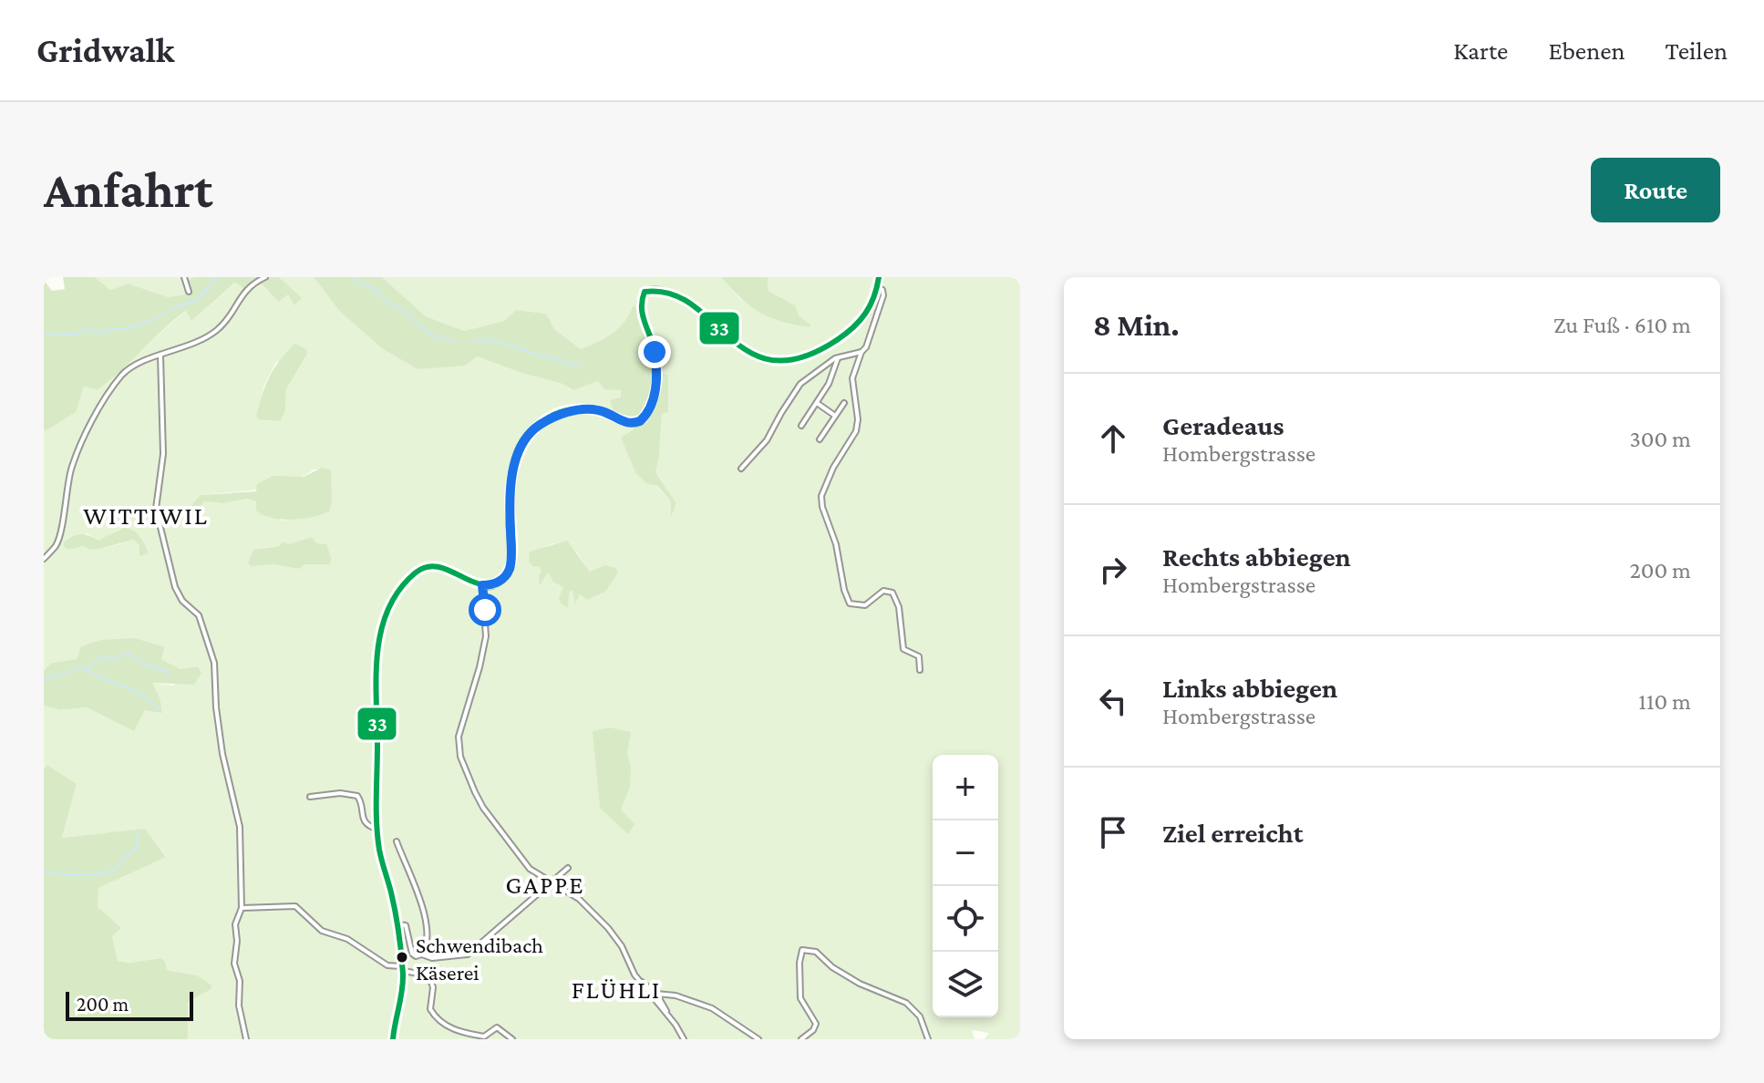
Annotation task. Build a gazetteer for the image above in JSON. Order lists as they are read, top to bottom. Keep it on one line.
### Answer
{"districts":["WITTIWIL","GAPPE","FLÜHLI"],"places":["Schwendibach Käserei"],"lines":["transit line 33"],"scale_bar":"200 m","page":{"header":"Gridwalk","nav":["Karte","Ebenen","Teilen"],"buttons":"Route","title":"Anfahrt","heading":["8 Min.","Zu Fuß · 610 m"],"list":[["Geradeaus","Hombergstrasse","300 m"],["Rechts abbiegen","Hombergstrasse","200 m"],["Links abbiegen","Hombergstrasse","110 m"],"Ziel erreicht"],"map_buttons":["+","−"],"scale":"200 m"}}
